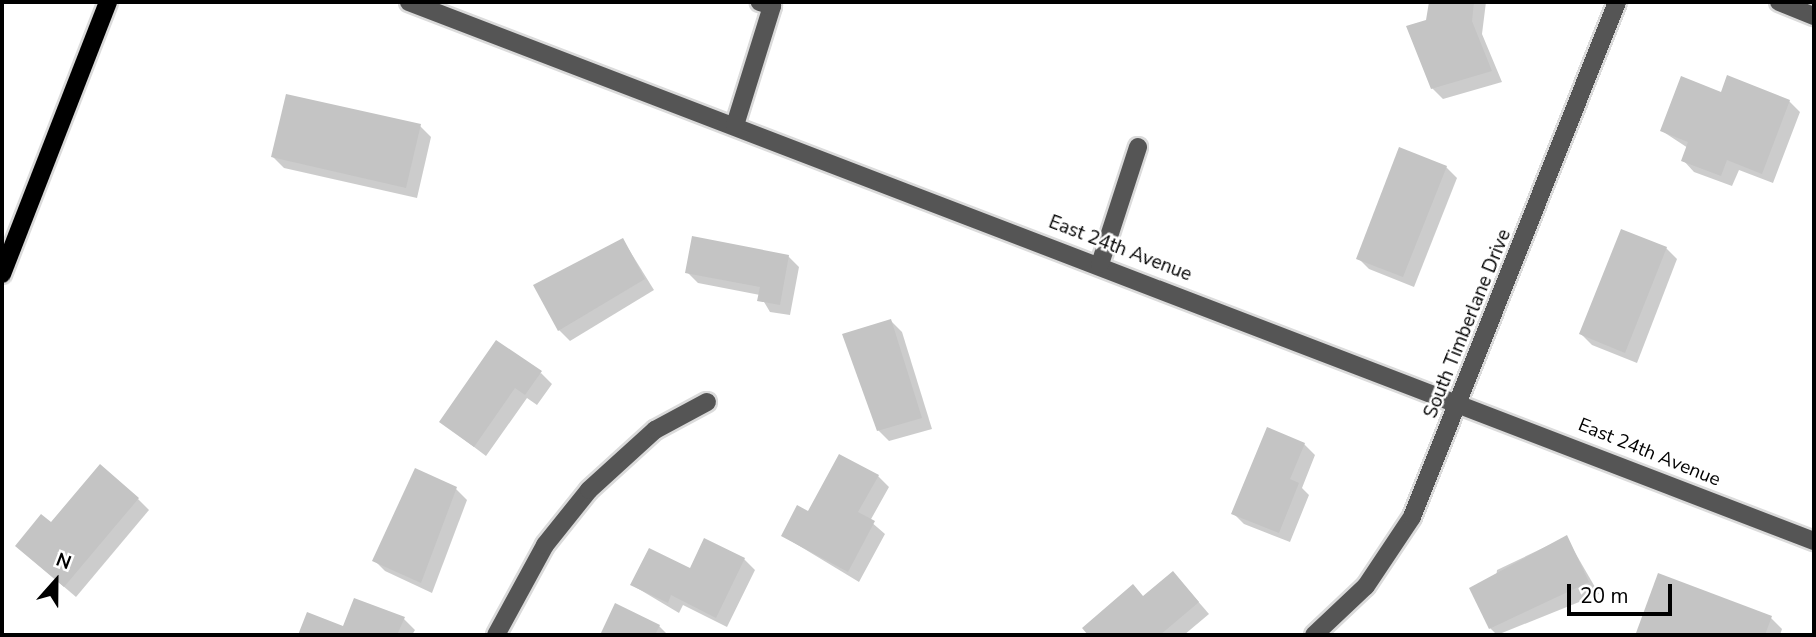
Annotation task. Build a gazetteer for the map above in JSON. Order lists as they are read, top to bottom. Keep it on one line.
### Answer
{"streets":{"street":["East 24th Avenue","South Timberlane Drive"]},"crossings":[["East 24th Avenue","South Timberlane Drive"]],"scale_bar":"20 m","north":"top"}
